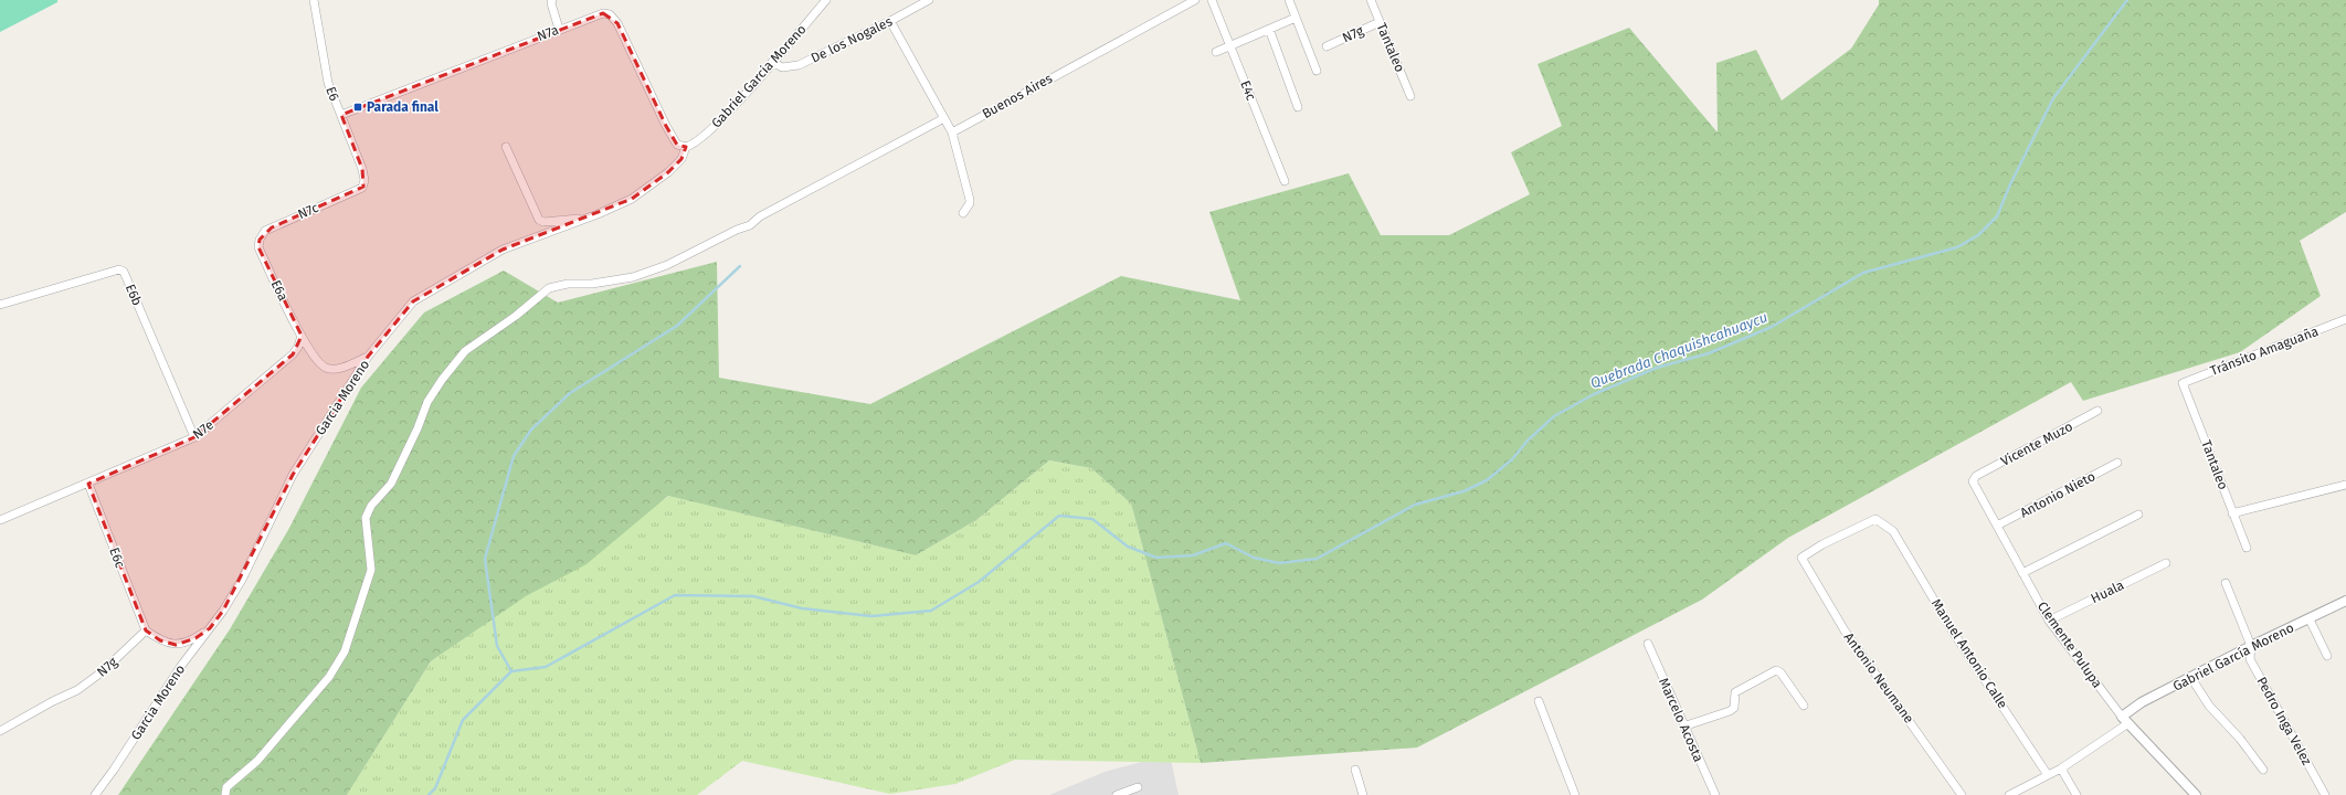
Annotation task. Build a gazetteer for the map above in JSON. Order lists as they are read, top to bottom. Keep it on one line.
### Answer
{"streets":{"street":["N7a","N7g","De los Nogales","Tantaleo","Gabriel Garcia Moreno","E4c","E6","Buenos Aires","N7c","E6a","E6b","Tránsito Amaguaña","Garcia Moreno","N7e","Vicente Muzo","Antonio Nieto","E6c","Huala","Clemente Pulupa","Manuel Antonio Calle","Gabriel García Moreno","Antonio Neumane","Marcelo Acosta","Pedro Inga Velez"]},"crossings":[["N7a","Gabriel Garcia Moreno"],["N7a","E6"],["N7a","Garcia Moreno"],["N7g","Tantaleo"],["N7g","E6c"],["De los Nogales","Gabriel Garcia Moreno"],["Tantaleo","Tránsito Amaguaña"],["Gabriel Garcia Moreno","Garcia Moreno"],["E6","N7c"],["N7c","E6a"],["E6a","N7e"],["E6b","N7e"],["N7e","E6c"],["Vicente Muzo","Clemente Pulupa"],["Antonio Nieto","Clemente Pulupa"],["Huala","Clemente Pulupa"],["Clemente Pulupa","Gabriel García Moreno"],["Manuel Antonio Calle","Antonio Neumane"],["Gabriel García Moreno","Pedro Inga Velez"]],"water":["Quebrada Chaquishcahuaycu"],"places":{"transit":["Parada final"]}}
